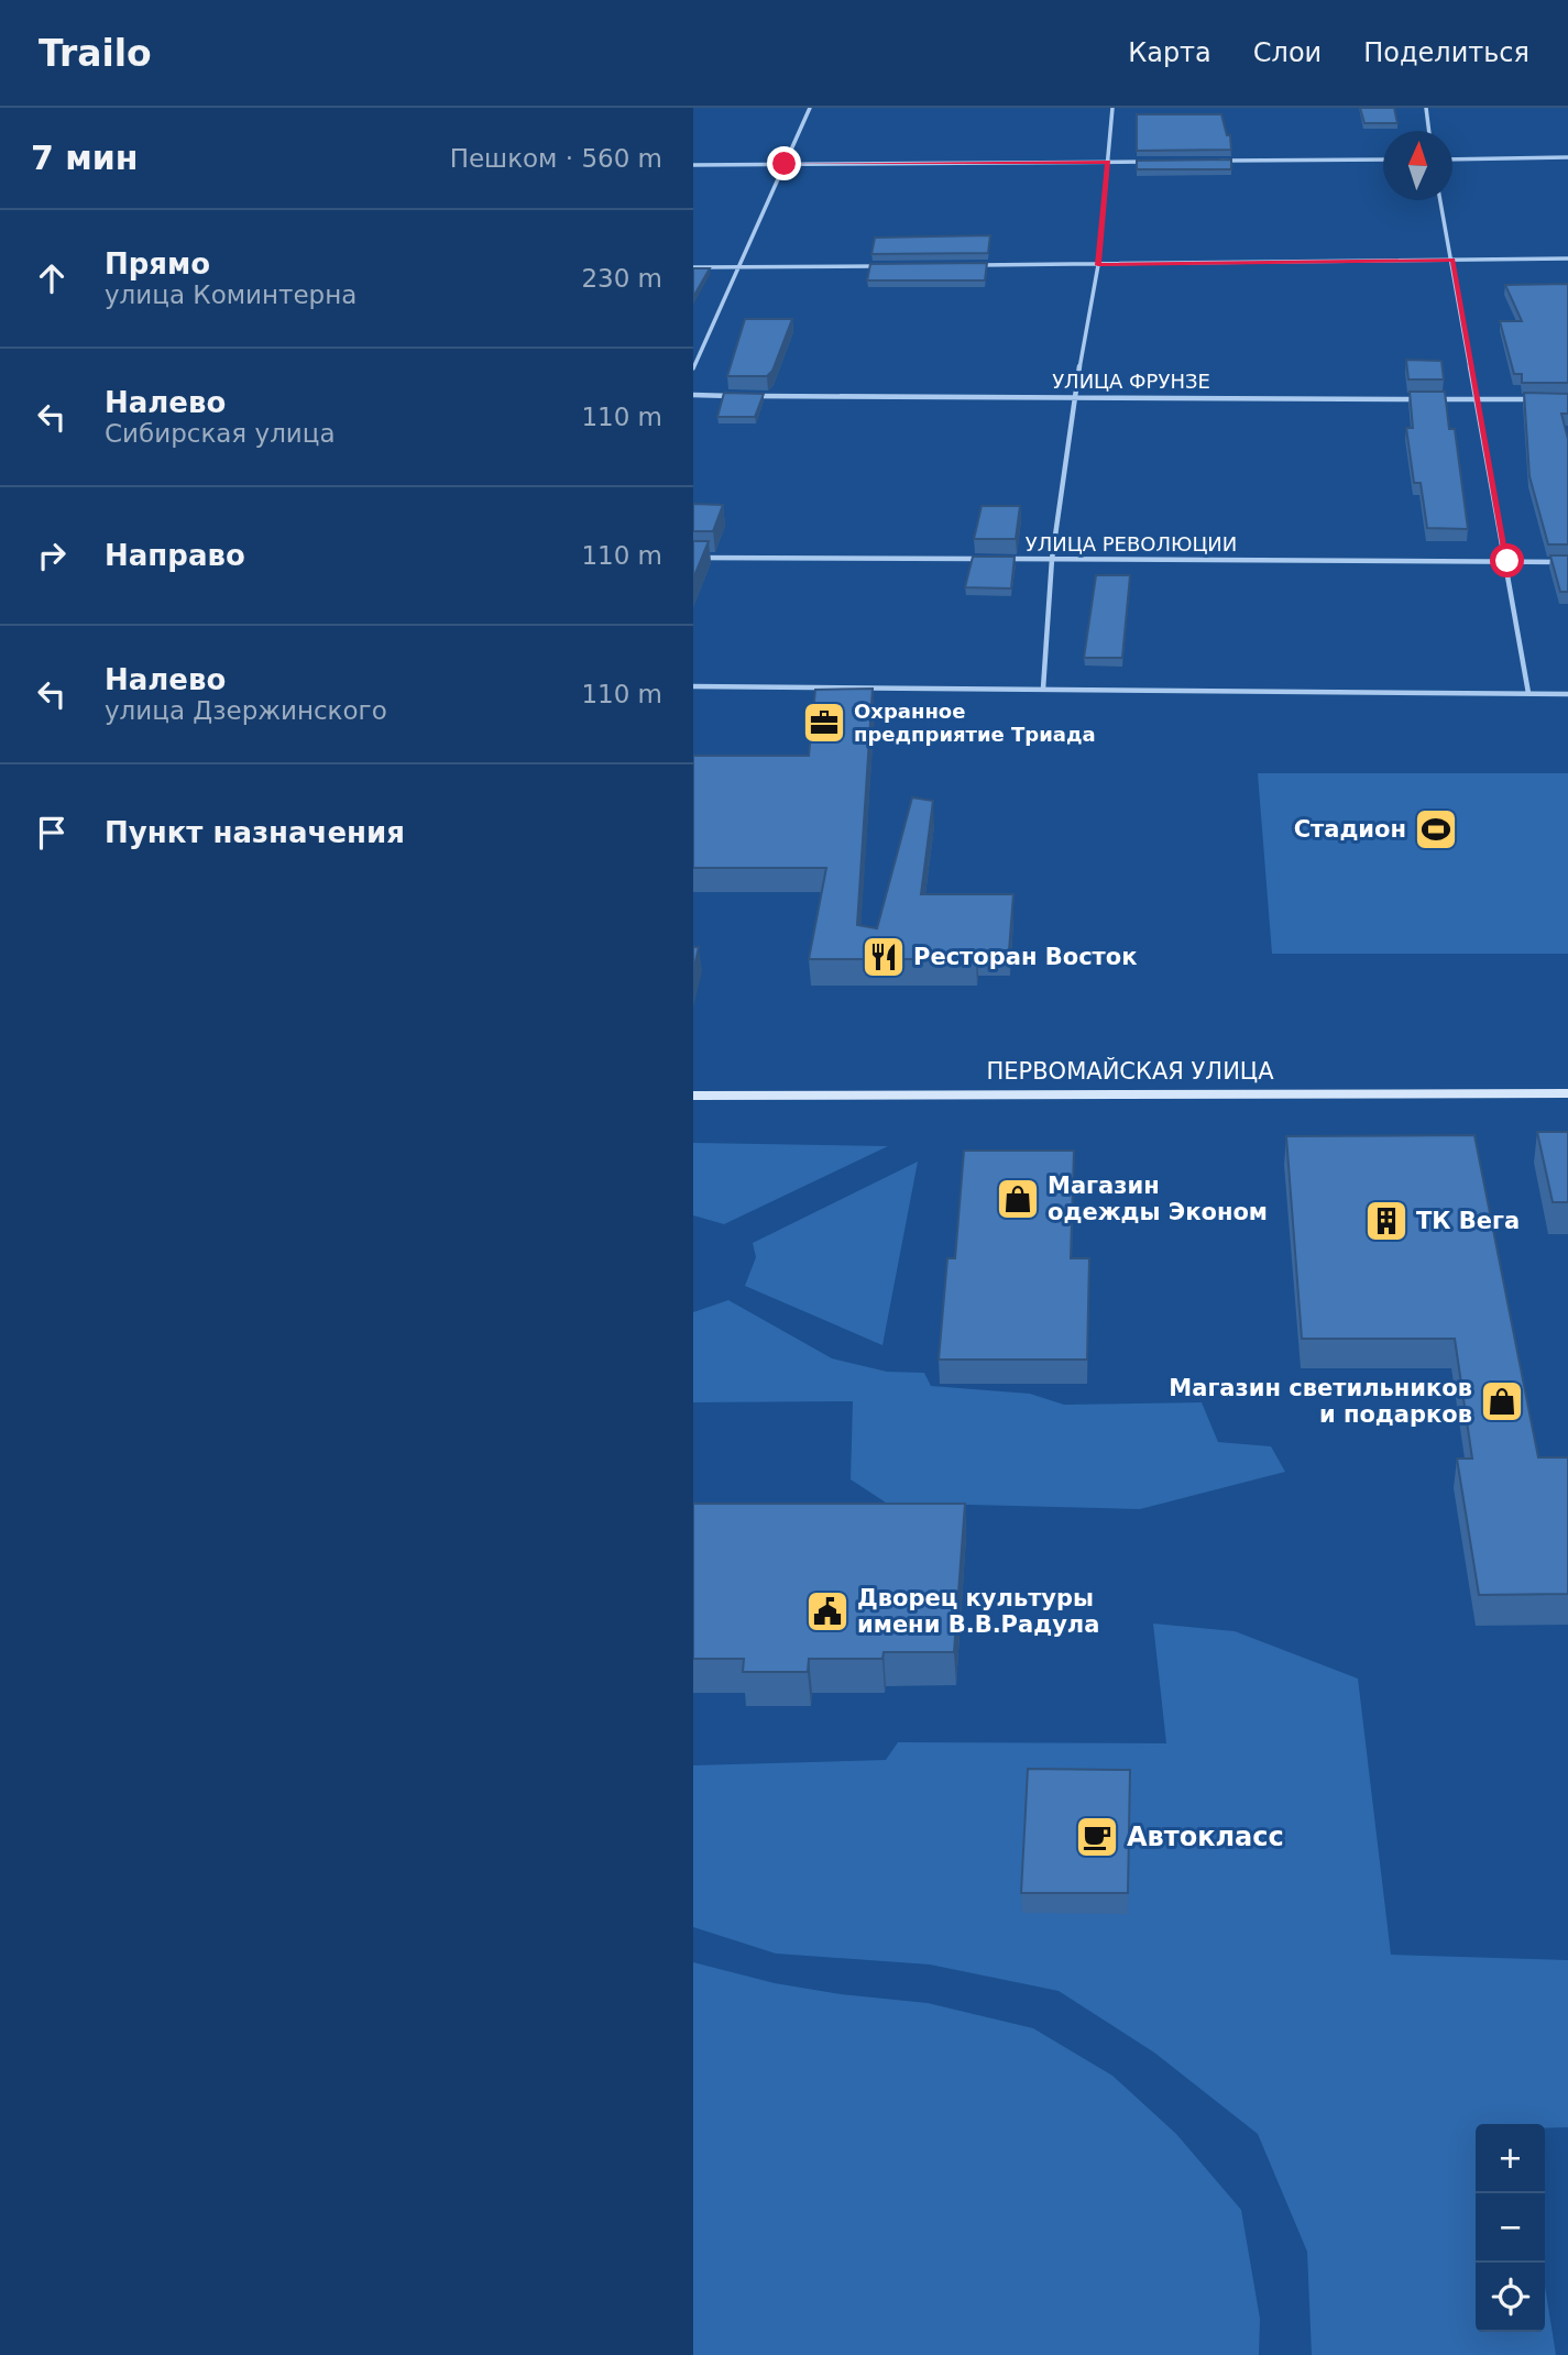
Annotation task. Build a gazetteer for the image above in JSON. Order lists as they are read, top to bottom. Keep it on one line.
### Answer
{"streets":{"street":["УЛИЦА ФРУНЗЕ","УЛИЦА РЕВОЛЮЦИИ","ПЕРВОМАЙСКАЯ УЛИЦА"]},"places":{"office":["Охранное предприятие Триада"],"sports":["Стадион"],"restaurant":["Ресторан Восток"],"shop":["Магазин одежды Эконом","Магазин светильников и подарков"],"building":["ТК Вега"],"public building":["Дворец культуры имени В.В.Радула"],"cafe":["Автокласс"]},"north":"top","page":{"header":"Trailo","nav":["Карта","Слои","Поделиться"],"heading":["7 мин","Пешком · 560 m"],"list":[["Прямо","улица Коминтерна","230 m"],["Налево","Сибирская улица","110 m"],["Направо","110 m"],["Налево","улица Дзержинского","110 m"],"Пункт назначения"],"map_buttons":["+","−"]}}
